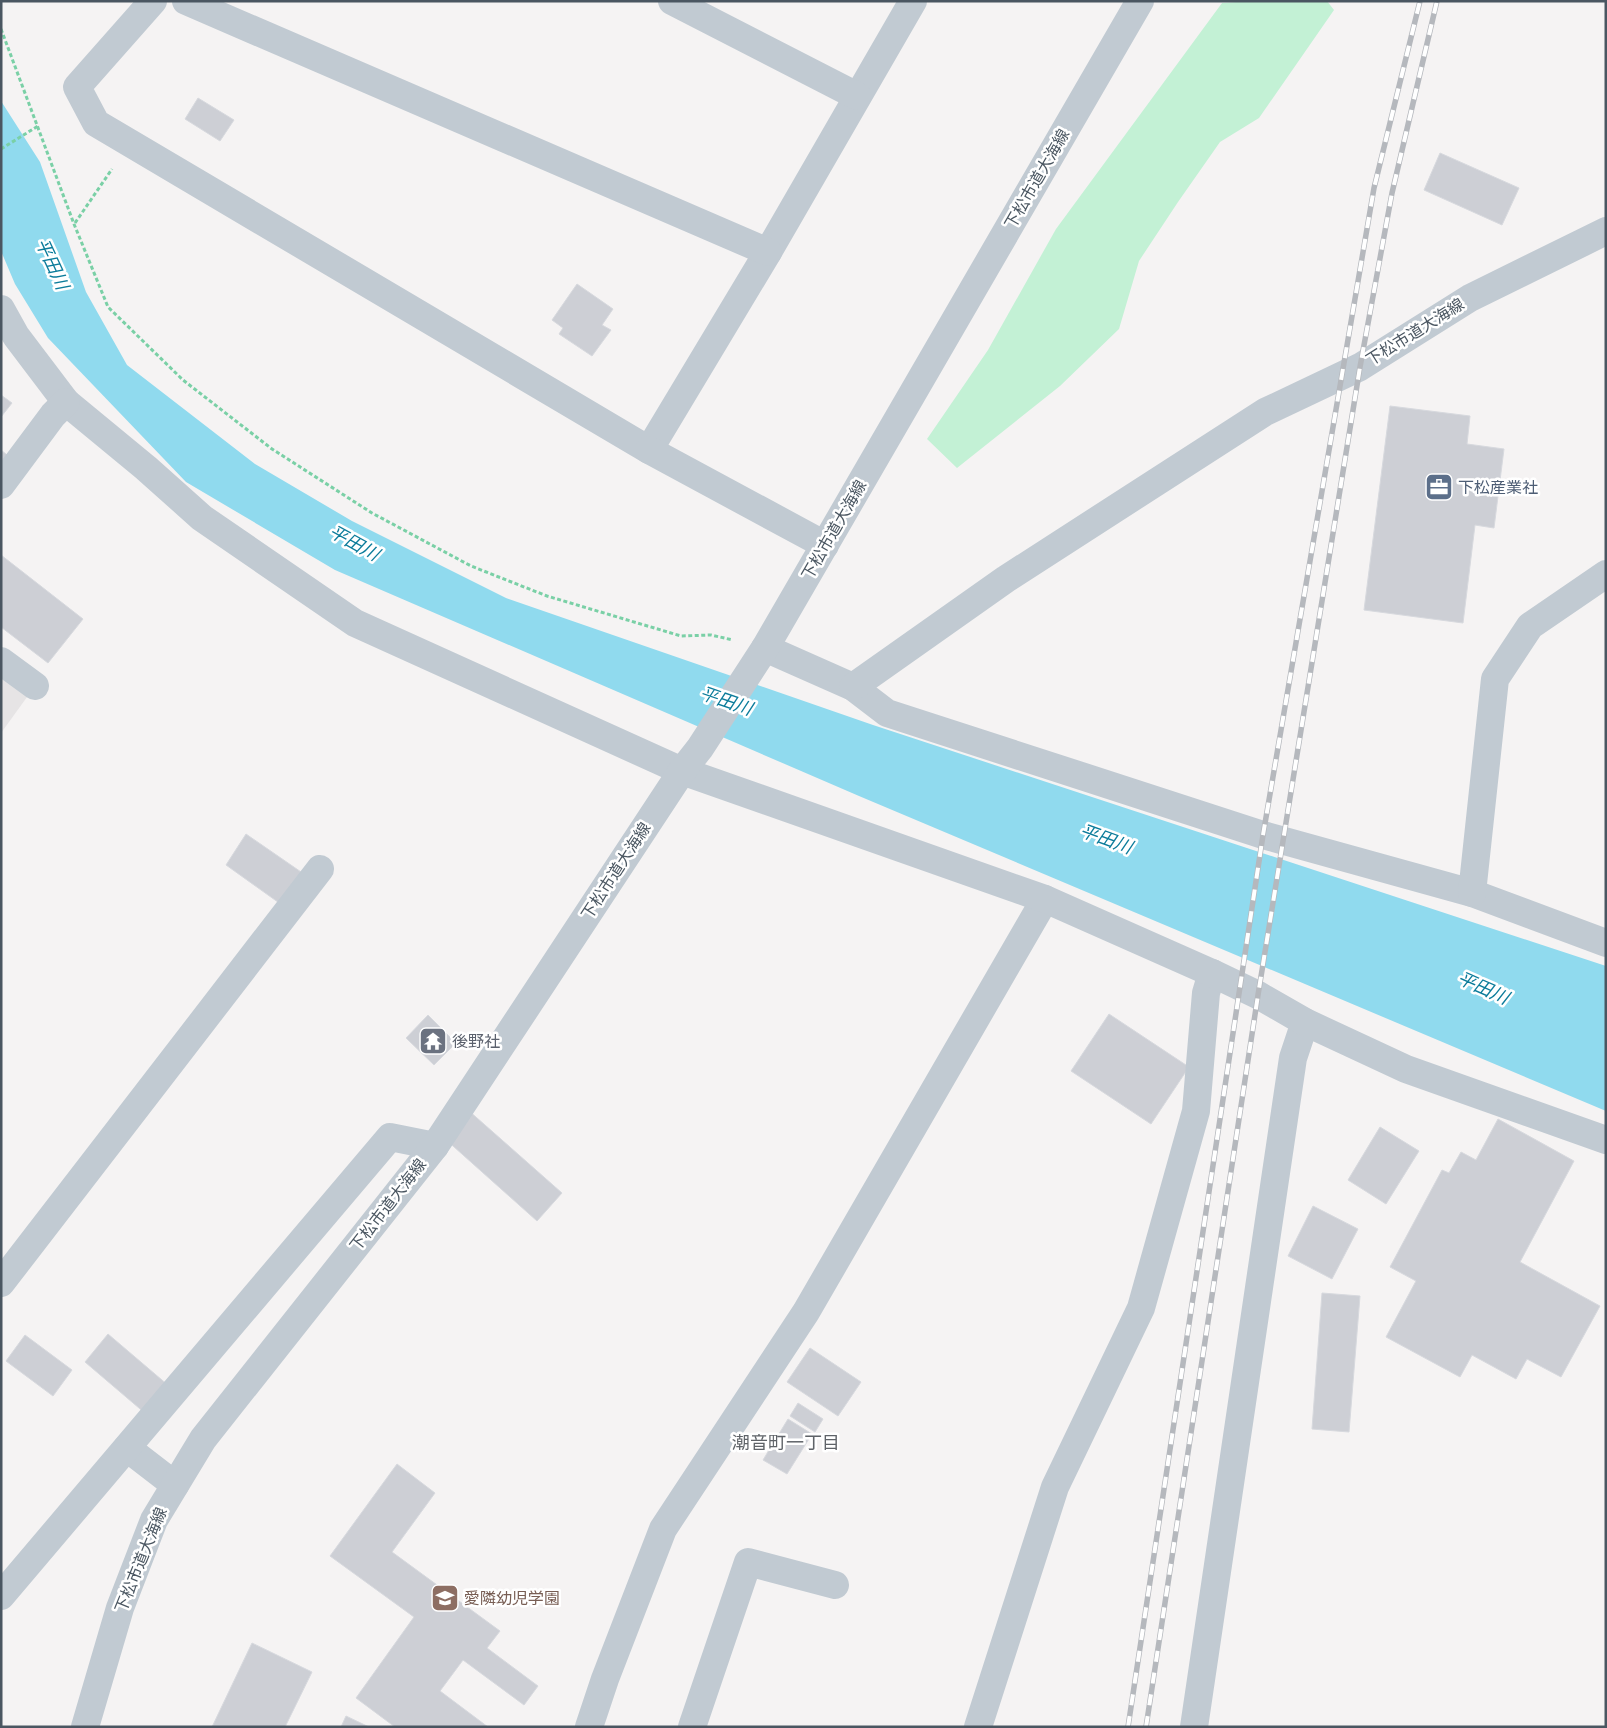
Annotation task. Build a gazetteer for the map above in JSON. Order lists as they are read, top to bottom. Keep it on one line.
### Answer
{"streets":{"street":["下松市道大海線"]},"districts":["潮音町一丁目"],"water":["平田川"],"places":{"office":["下松産業社"],"temple":["後野社"],"school or university":["愛隣幼児学園"]}}
